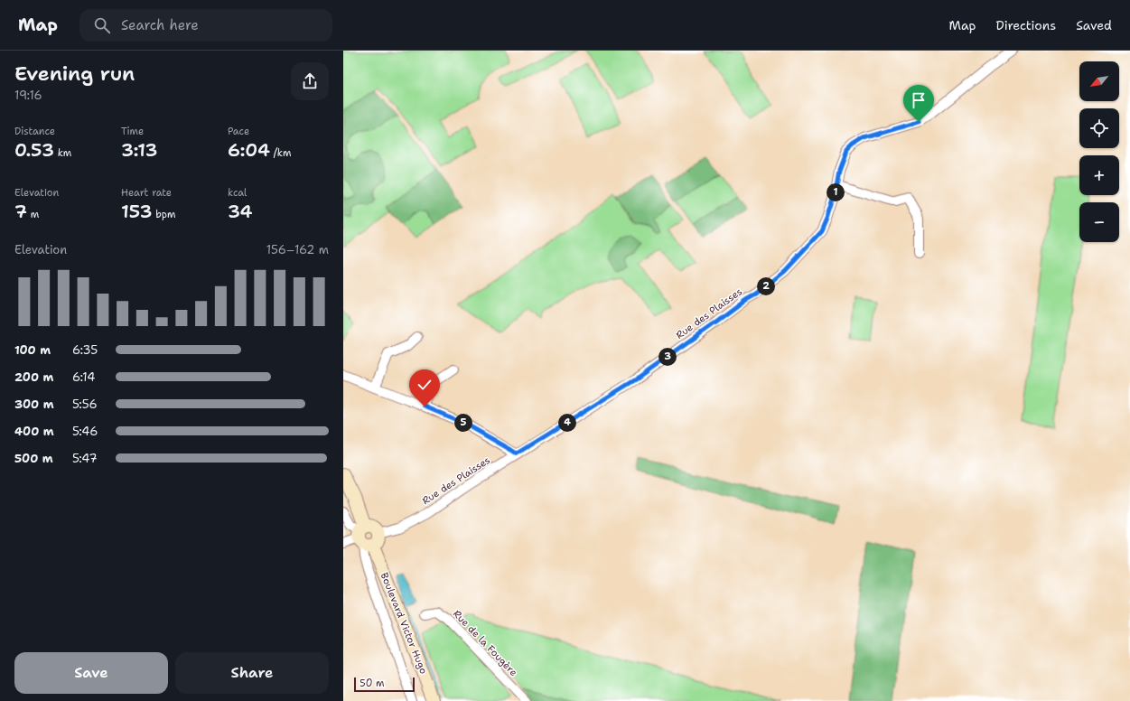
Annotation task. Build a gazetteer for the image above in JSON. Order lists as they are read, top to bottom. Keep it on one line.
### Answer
{"streets":{"main road":["Boulevard Victor Hugo"],"street":["Rue des Plaisses","Rue de la Fougère"]},"scale_bar":"50 m","north":"bottom left","page":{"header":"Map","search":"Search here","nav":["Map","Directions","Saved"],"heading":["Evening run","19:16"],"map_buttons":["+","−"],"stats":[["Distance","0.53 km"],["Time","3:13"],["Pace","6:04 /km"],["Elevation","7 m"],["Heart rate","153 bpm"],["kcal","34"]],"pins":["1","2","3","4","5"],"chart":["Elevation","156–162 m"],"list":[{"name":"100 m","note":"6:35"},{"name":"200 m","note":"6:14"},{"name":"300 m","note":"5:56"},{"name":"400 m","note":"5:46"},{"name":"500 m","note":"5:47"}],"buttons":["Save","Share"],"scale":"50 m"}}
